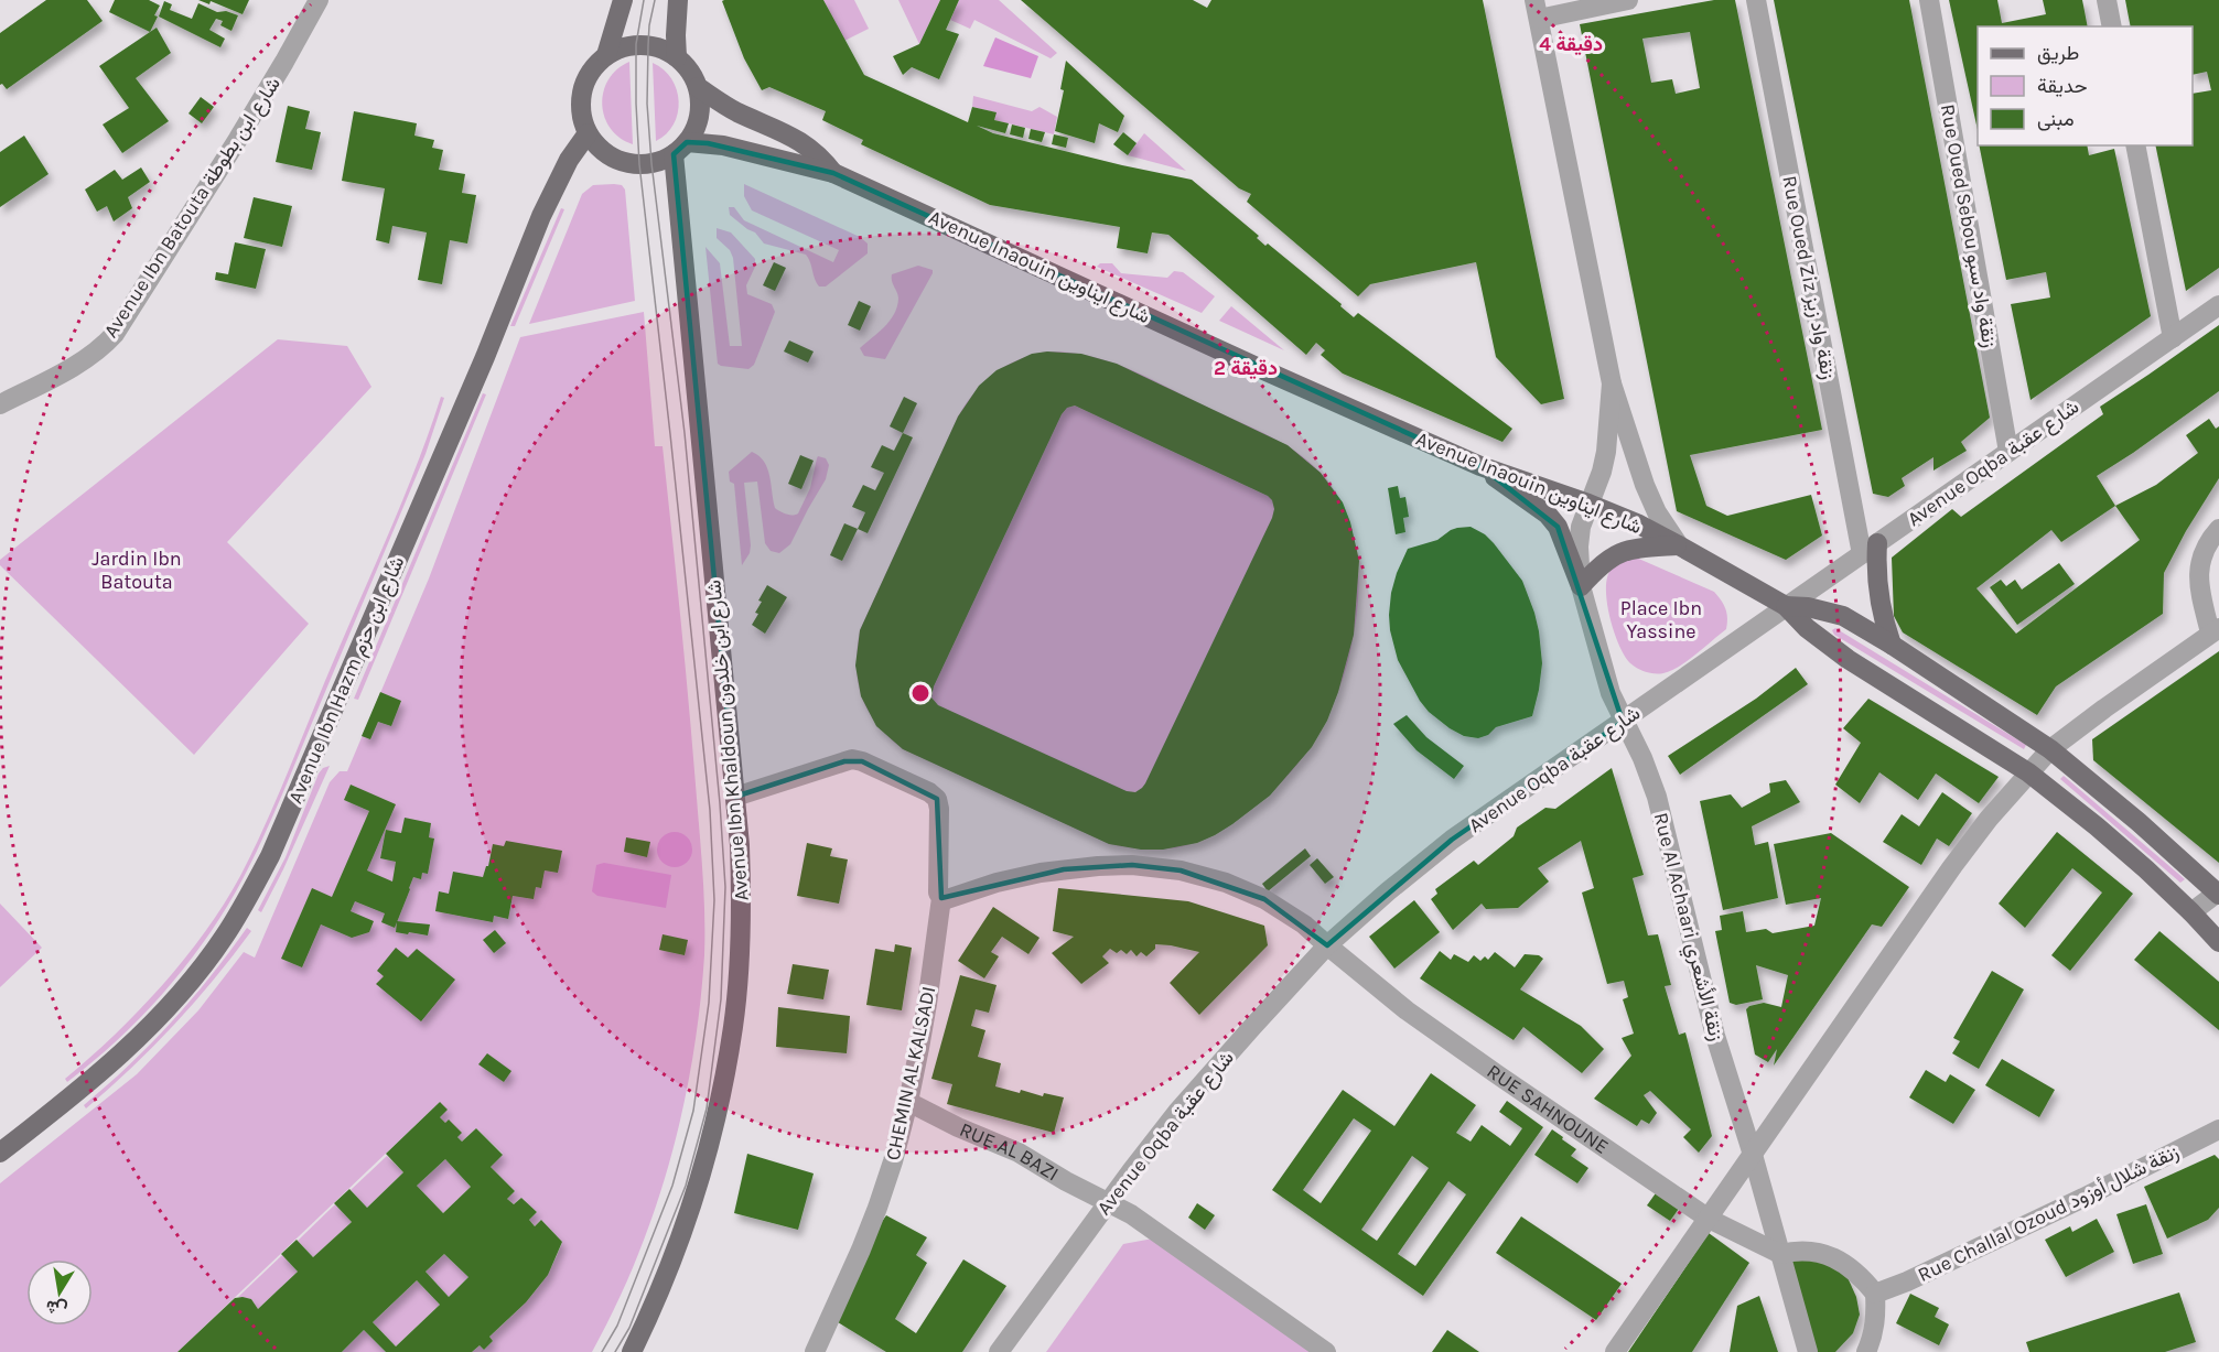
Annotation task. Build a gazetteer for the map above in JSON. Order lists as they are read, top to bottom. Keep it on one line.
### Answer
{"streets":{"main road":["Avenue Inaouin شارع ايناوين","Avenue Ibn Hazm شارع ابن حزم","Avenue Ibn Khaldoun شارع ابن خلدون"],"street":["Avenue Ibn Batouta شارع ابن بطوطة","Rue Oued Sebou زنقة واد سبو","Rue Oued Ziz زنقة واد زيز","Avenue Oqba شارع عقبة","Rue Al Achaari زنقة الأشعري","CHEMIN AL KALSADI","RUE SAHNOUNE","RUE AL BAZI","Rue Challal Ozoud زنقة شلال أوزود"]},"crossings":[["Rue Oued Sebou زنقة واد سبو","Avenue Oqba شارع عقبة"],["Avenue Inaouin شارع ايناوين","Avenue Oqba شارع عقبة"],["Avenue Inaouin شارع ايناوين","Avenue Ibn Hazm شارع ابن حزم"],["Avenue Inaouin شارع ايناوين","Avenue Ibn Khaldoun شارع ابن خلدون"],["Avenue Inaouin شارع ايناوين","Rue Al Achaari زنقة الأشعري"],["Rue Oued Ziz زنقة واد زيز","Avenue Oqba شارع عقبة"],["Avenue Oqba شارع عقبة","Rue Al Achaari زنقة الأشعري"],["Avenue Oqba شارع عقبة","RUE SAHNOUNE"],["Avenue Oqba شارع عقبة","RUE AL BAZI"],["Avenue Ibn Hazm شارع ابن حزم","Avenue Ibn Khaldoun شارع ابن خلدون"],["Avenue Ibn Khaldoun شارع ابن خلدون","CHEMIN AL KALSADI"],["Rue Al Achaari زنقة الأشعري","RUE SAHNOUNE"],["CHEMIN AL KALSADI","RUE SAHNOUNE"],["CHEMIN AL KALSADI","RUE AL BAZI"]],"parks":["Jardin Ibn Batouta","Place Ibn Yassine"],"legend":["طريق","حديقة","مبنى"],"north":"bottom","rings":["4 دقيقة","2 دقيقة"]}
